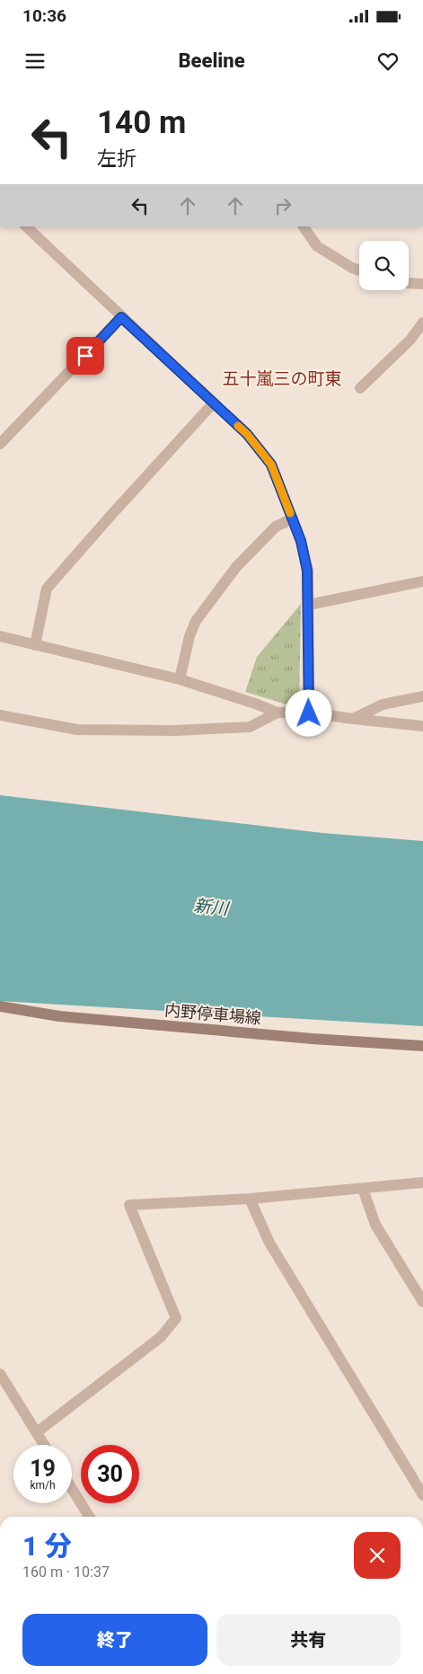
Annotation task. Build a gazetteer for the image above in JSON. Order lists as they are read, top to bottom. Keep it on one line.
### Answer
{"streets":{"main road":["内野停車場線"]},"districts":["五十嵐三の町東"],"water":["新川"],"page":{"status":"10:36","header":"Beeline","turn":["140 m","左折"],"speed":"19 km/h","limit":"30","heading":["1 分","160 m · 10:37"],"buttons":["終了","共有"]}}
